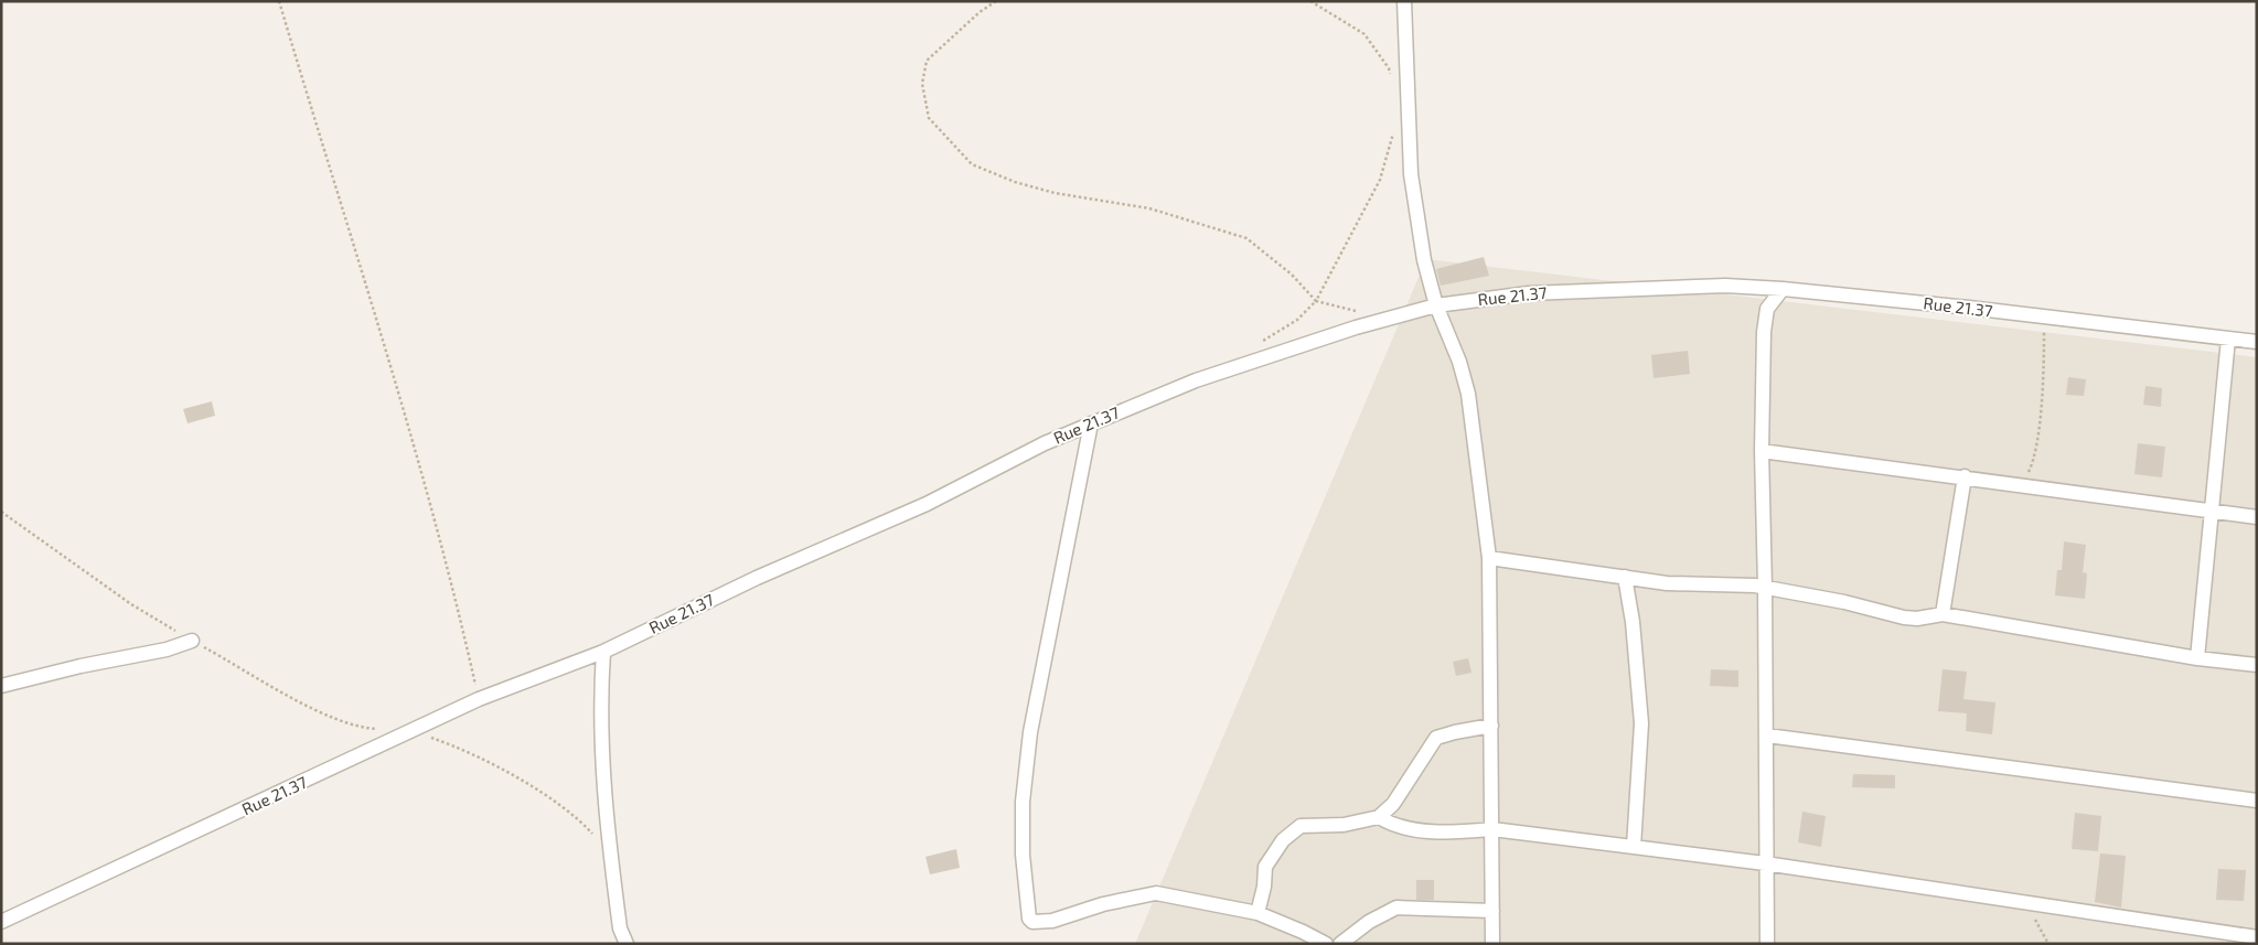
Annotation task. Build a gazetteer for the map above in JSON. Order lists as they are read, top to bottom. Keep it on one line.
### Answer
{"streets":{"street":["Rue 21.37"]}}
